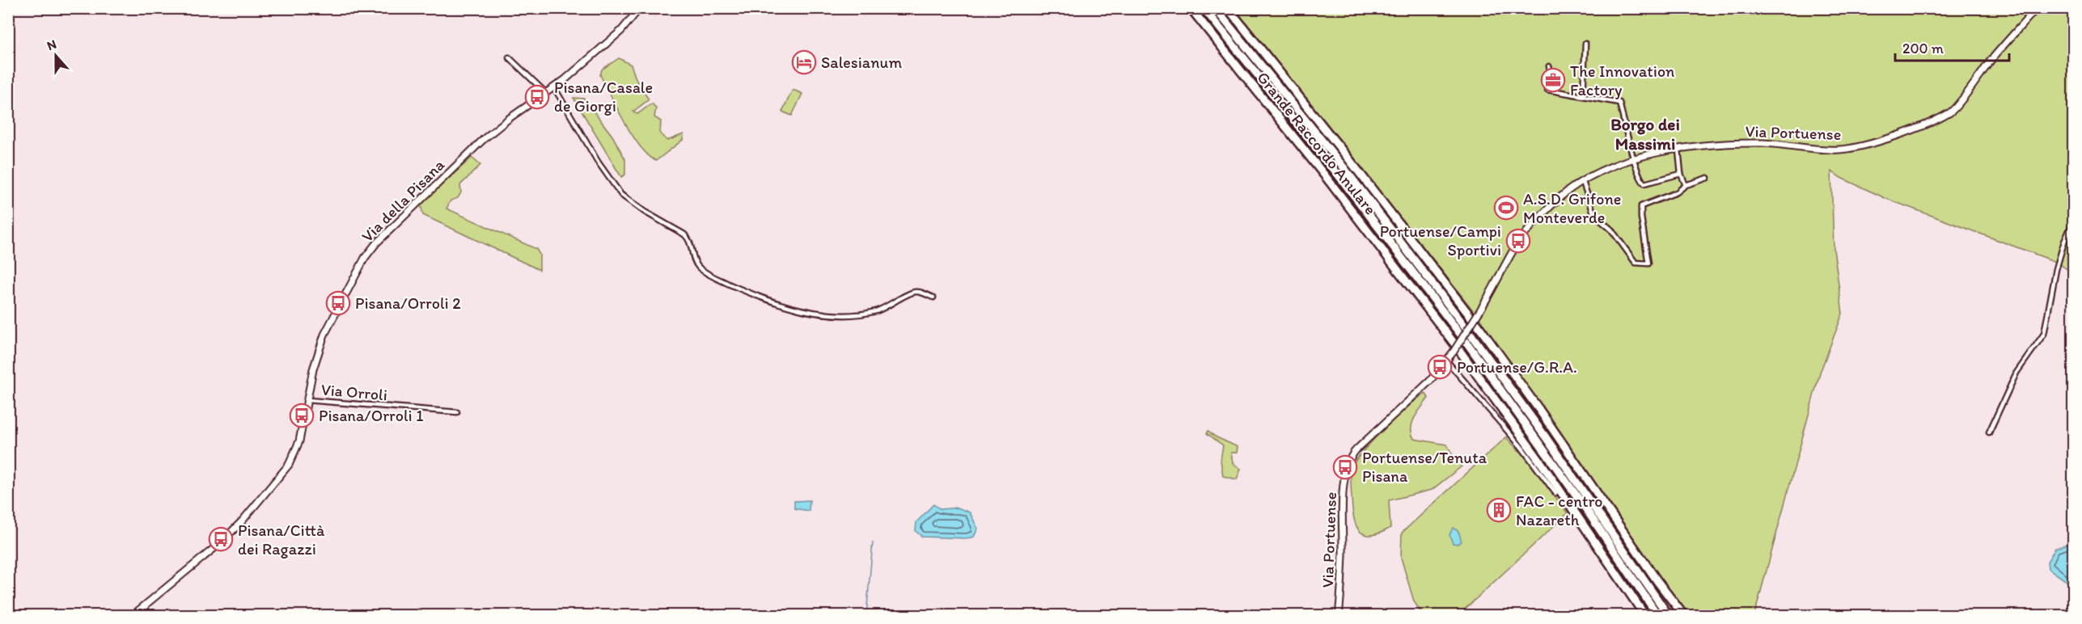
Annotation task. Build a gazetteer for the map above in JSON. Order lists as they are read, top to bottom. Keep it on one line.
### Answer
{"streets":{"highway":["Grande Raccordo Anulare"],"main road":["Via Portuense","Via della Pisana"],"street":["Via Orroli"]},"crossings":[["Via Portuense","Grande Raccordo Anulare"],["Via della Pisana","Via Orroli"]],"districts":["Borgo dei Massimi"],"places":{"hotel":["Salesianum"],"office":["The Innovation Factory"],"bus stop":["Pisana/Casale de Giorgi","Portuense/Campi Sportivi","Pisana/Orroli 2","Portuense/G.R.A.","Pisana/Orroli 1","Portuense/Tenuta Pisana","Pisana/Città dei Ragazzi"],"sports":["A.S.D. Grifone Monteverde"],"building":["FAC - centro Nazareth"]},"scale_bar":"200 m","north":"top"}
